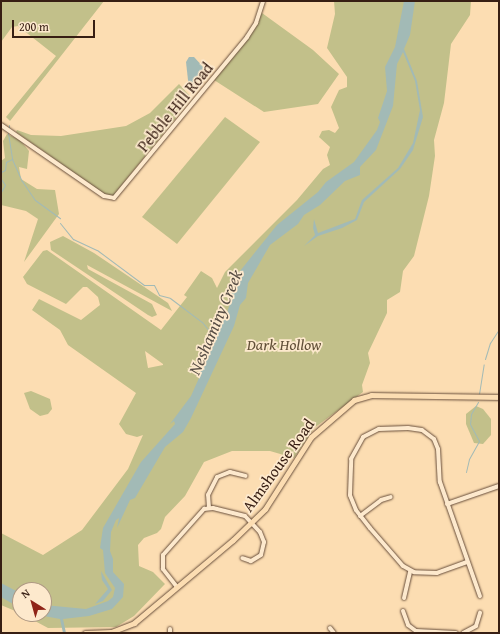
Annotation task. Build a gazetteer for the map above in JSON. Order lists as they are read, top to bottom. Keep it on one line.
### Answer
{"streets":{"main road":["Almshouse Road"],"street":["Pebble Hill Road"]},"water":["Neshaminy Creek"],"parks":["Dark Hollow"],"scale_bar":"200 m","north":"top left"}
